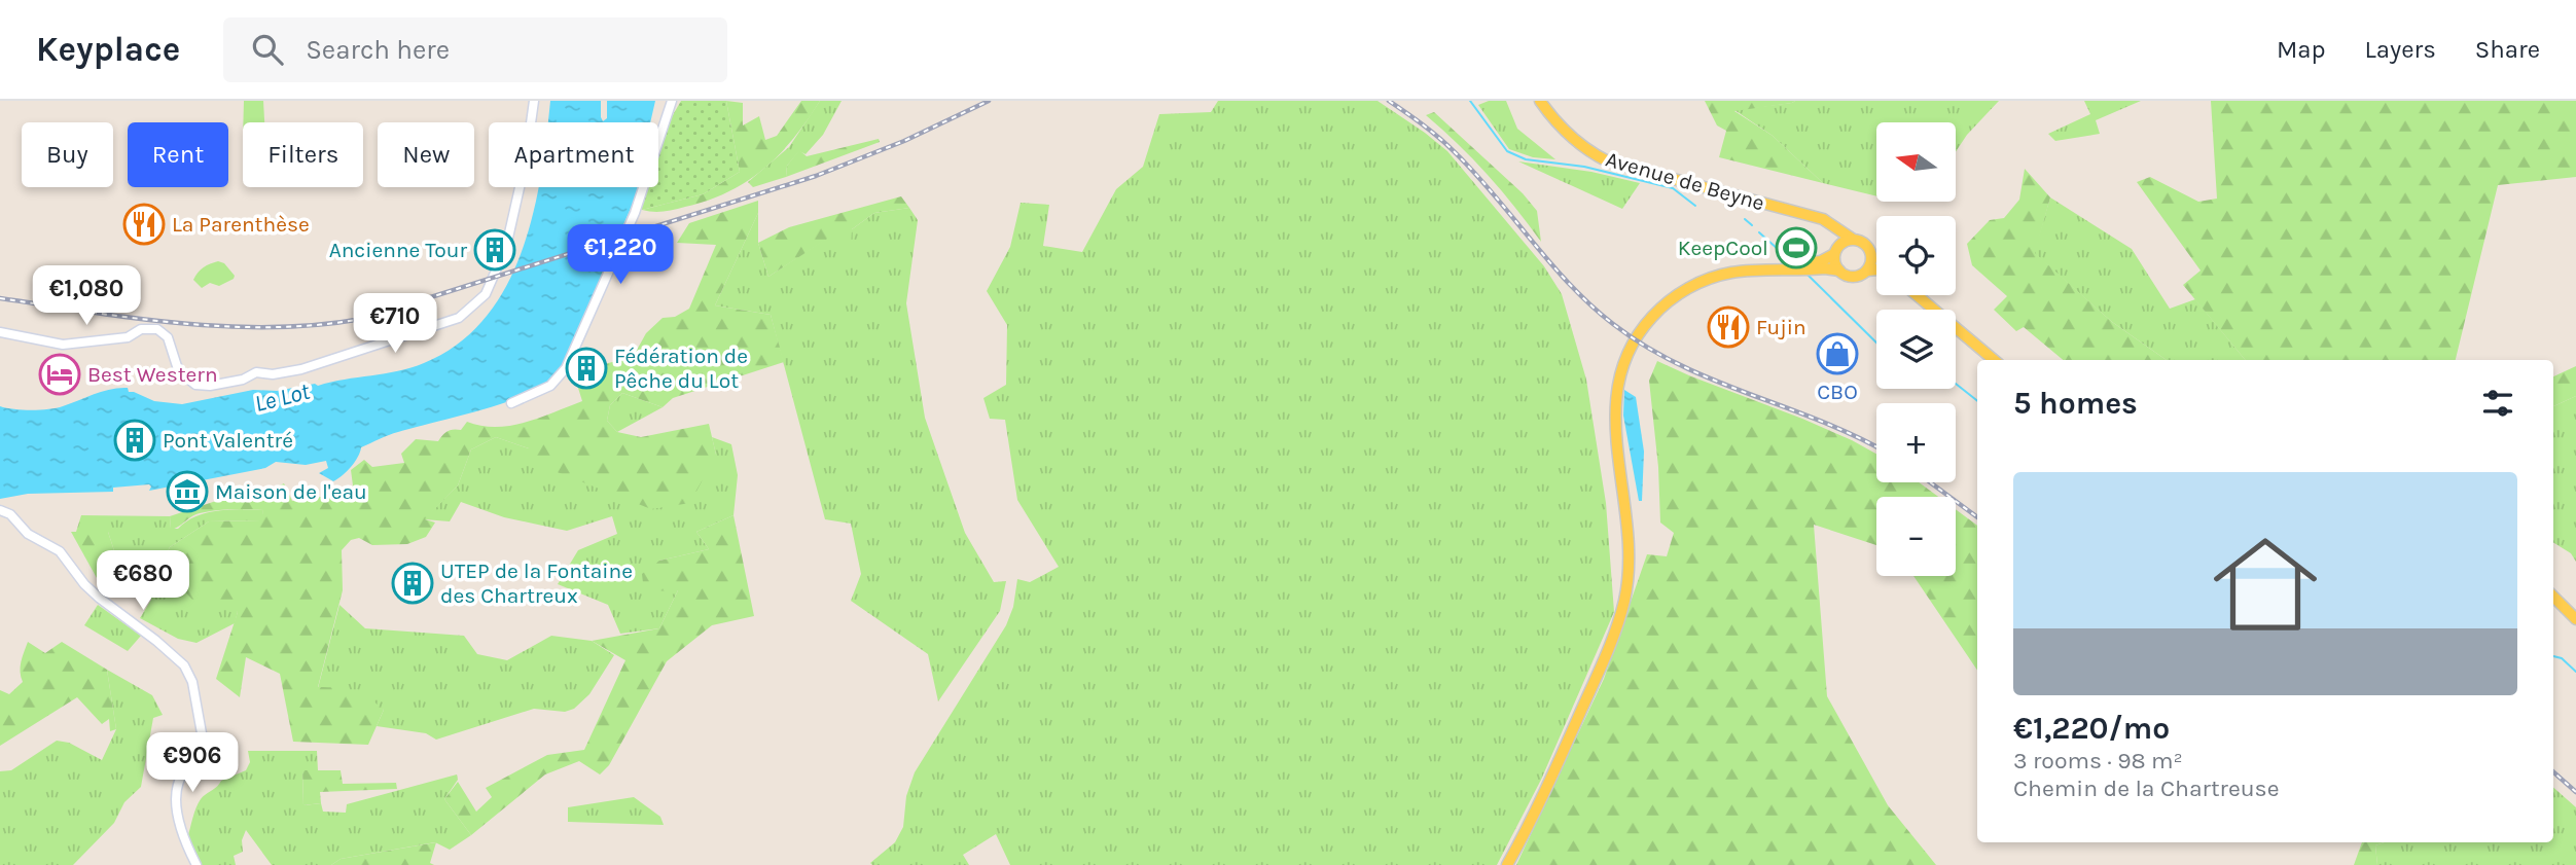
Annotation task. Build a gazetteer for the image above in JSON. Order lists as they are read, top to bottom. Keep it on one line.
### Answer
{"streets":{"main road":["Avenue de Beyne"]},"water":["Le Lot"],"places":{"restaurant":["La Parenthèse","Fujin"],"sports":["KeepCool"],"building":["Ancienne Tour","Fédération de Pêche du Lot","Pont Valentré","UTEP de la Fontaine des Chartreux"],"shop":["CBO"],"hotel":["Best Western"],"museum":["Maison de l'eau"]},"north":"left","page":{"header":"Keyplace","search":"Search here","nav":["Map","Layers","Share"],"map_buttons":["+","−"],"chip":["Buy","Rent","Filters","New","Apartment"],"price":["€1,220","€1,080","€710","€680","€906"],"heading":"5 homes","list":[{"name":"€1,220/mo","note":"3 rooms · 98 m² · Chemin de la Chartreuse"}]}}
